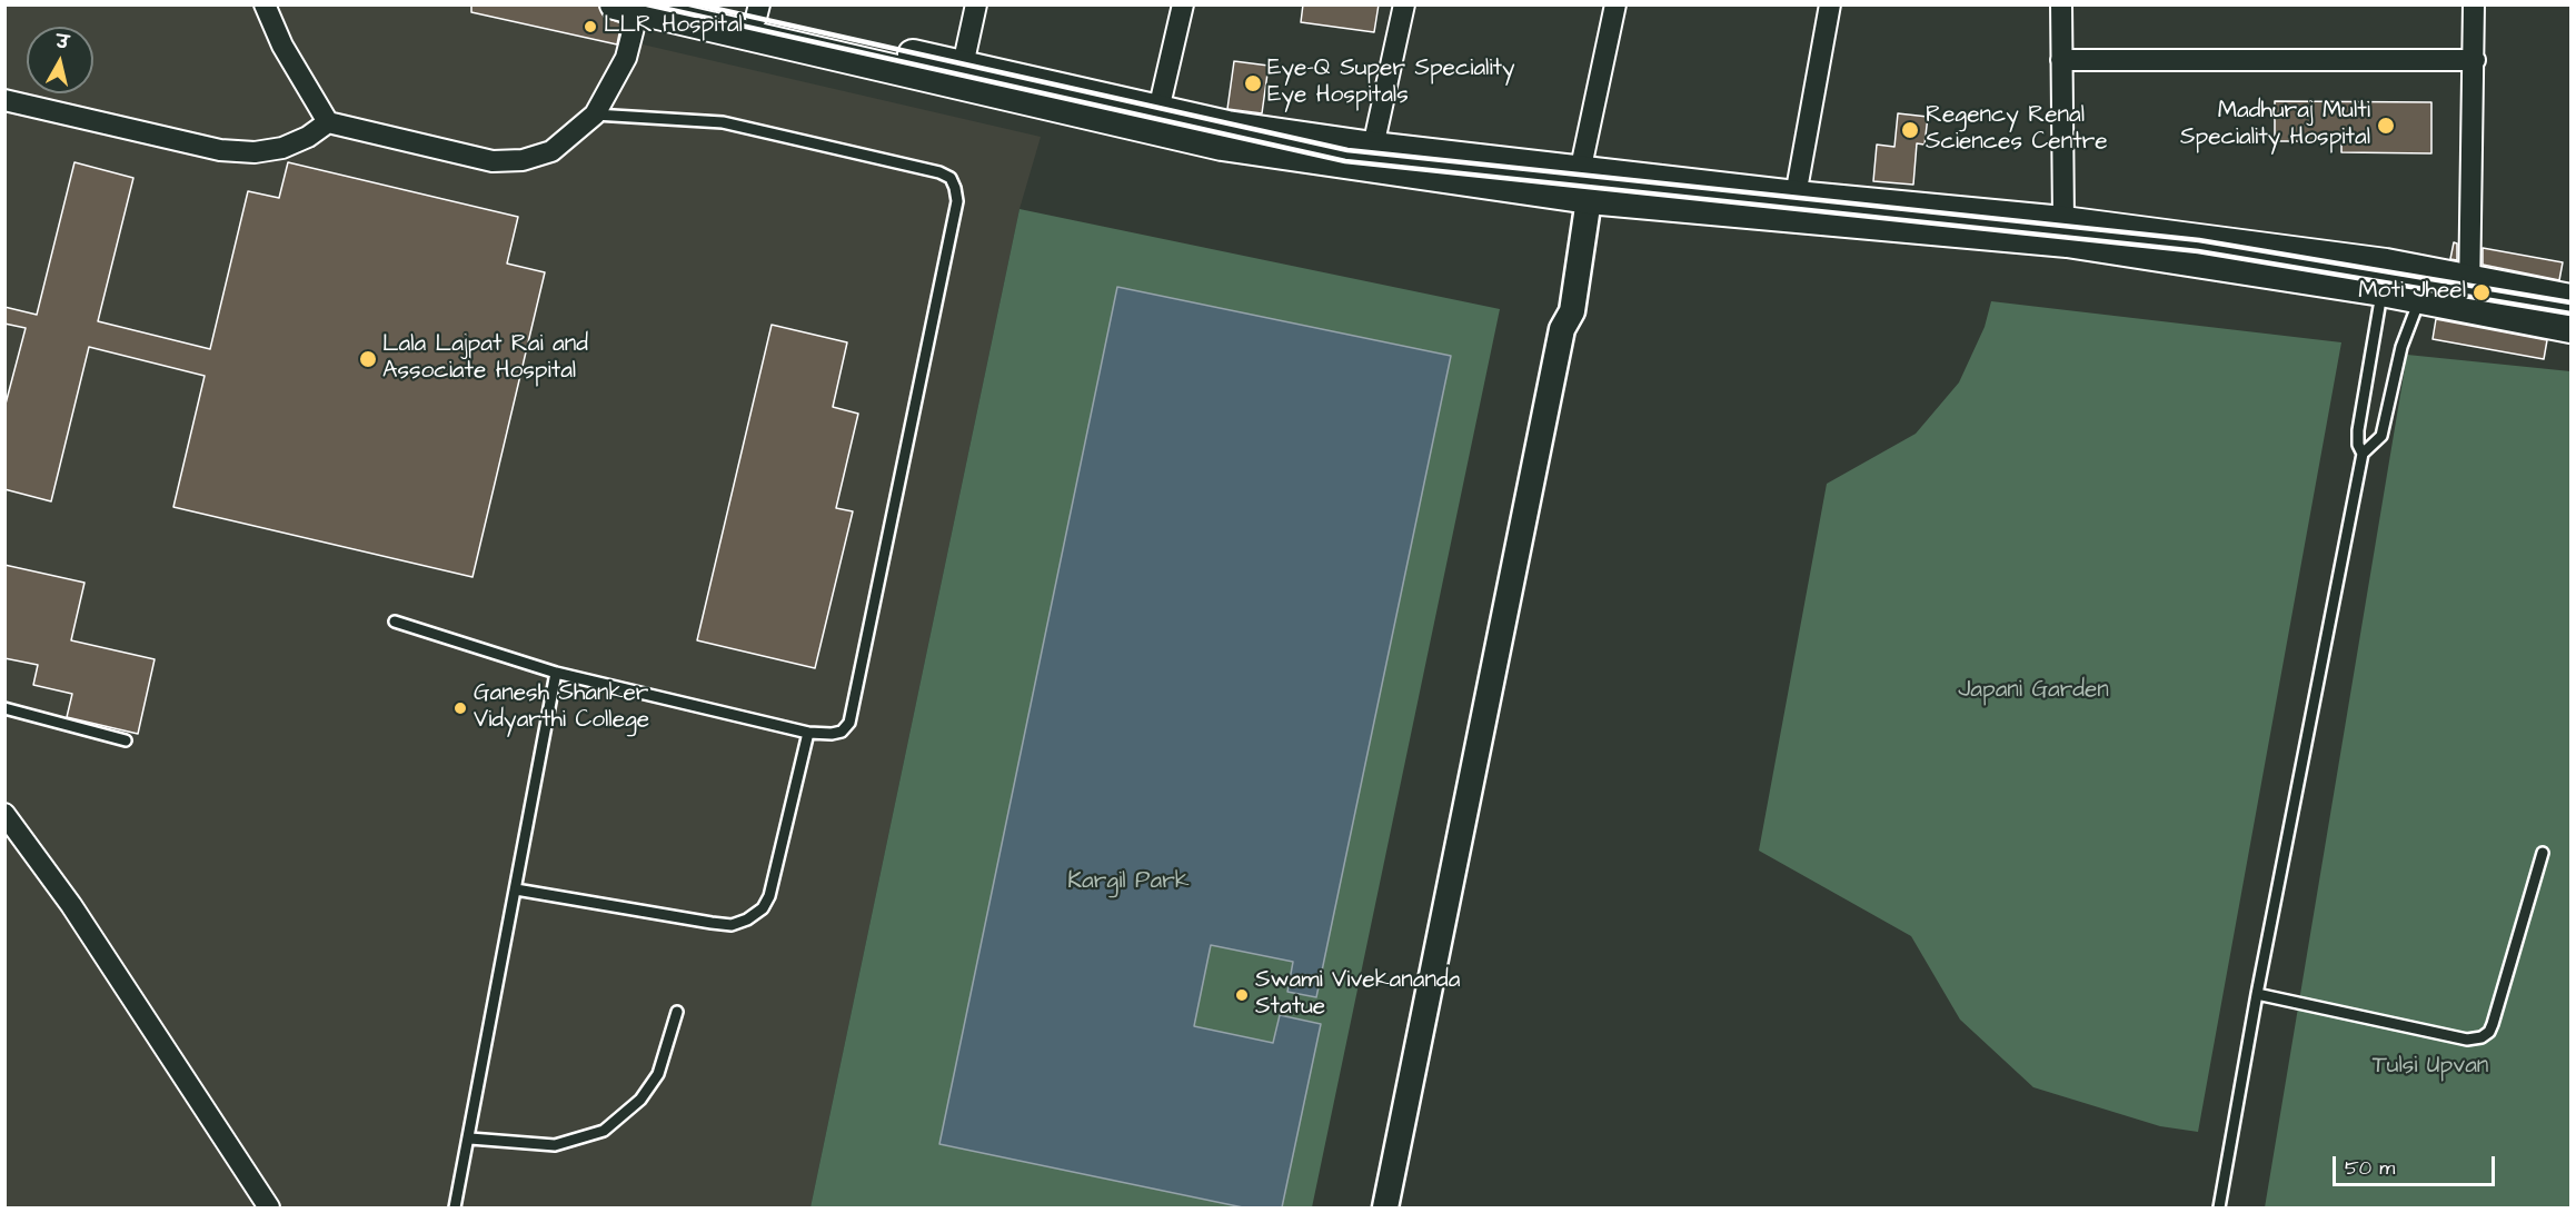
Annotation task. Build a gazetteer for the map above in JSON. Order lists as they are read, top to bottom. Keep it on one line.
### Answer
{"parks":["Japani Garden","Kargil Park","Tulsi Upvan"],"places":["LLR Hospital","Eye-Q Super Speciality Eye Hospitals","Madhuraj Multi Speciality Hospital","Regency Renal Sciences Centre","Moti Jheel","Lala Lajpat Rai and Associate Hospital","Ganesh Shanker Vidyarthi College","Swami Vivekananda Statue"],"scale_bar":"50 m","north":"top"}
